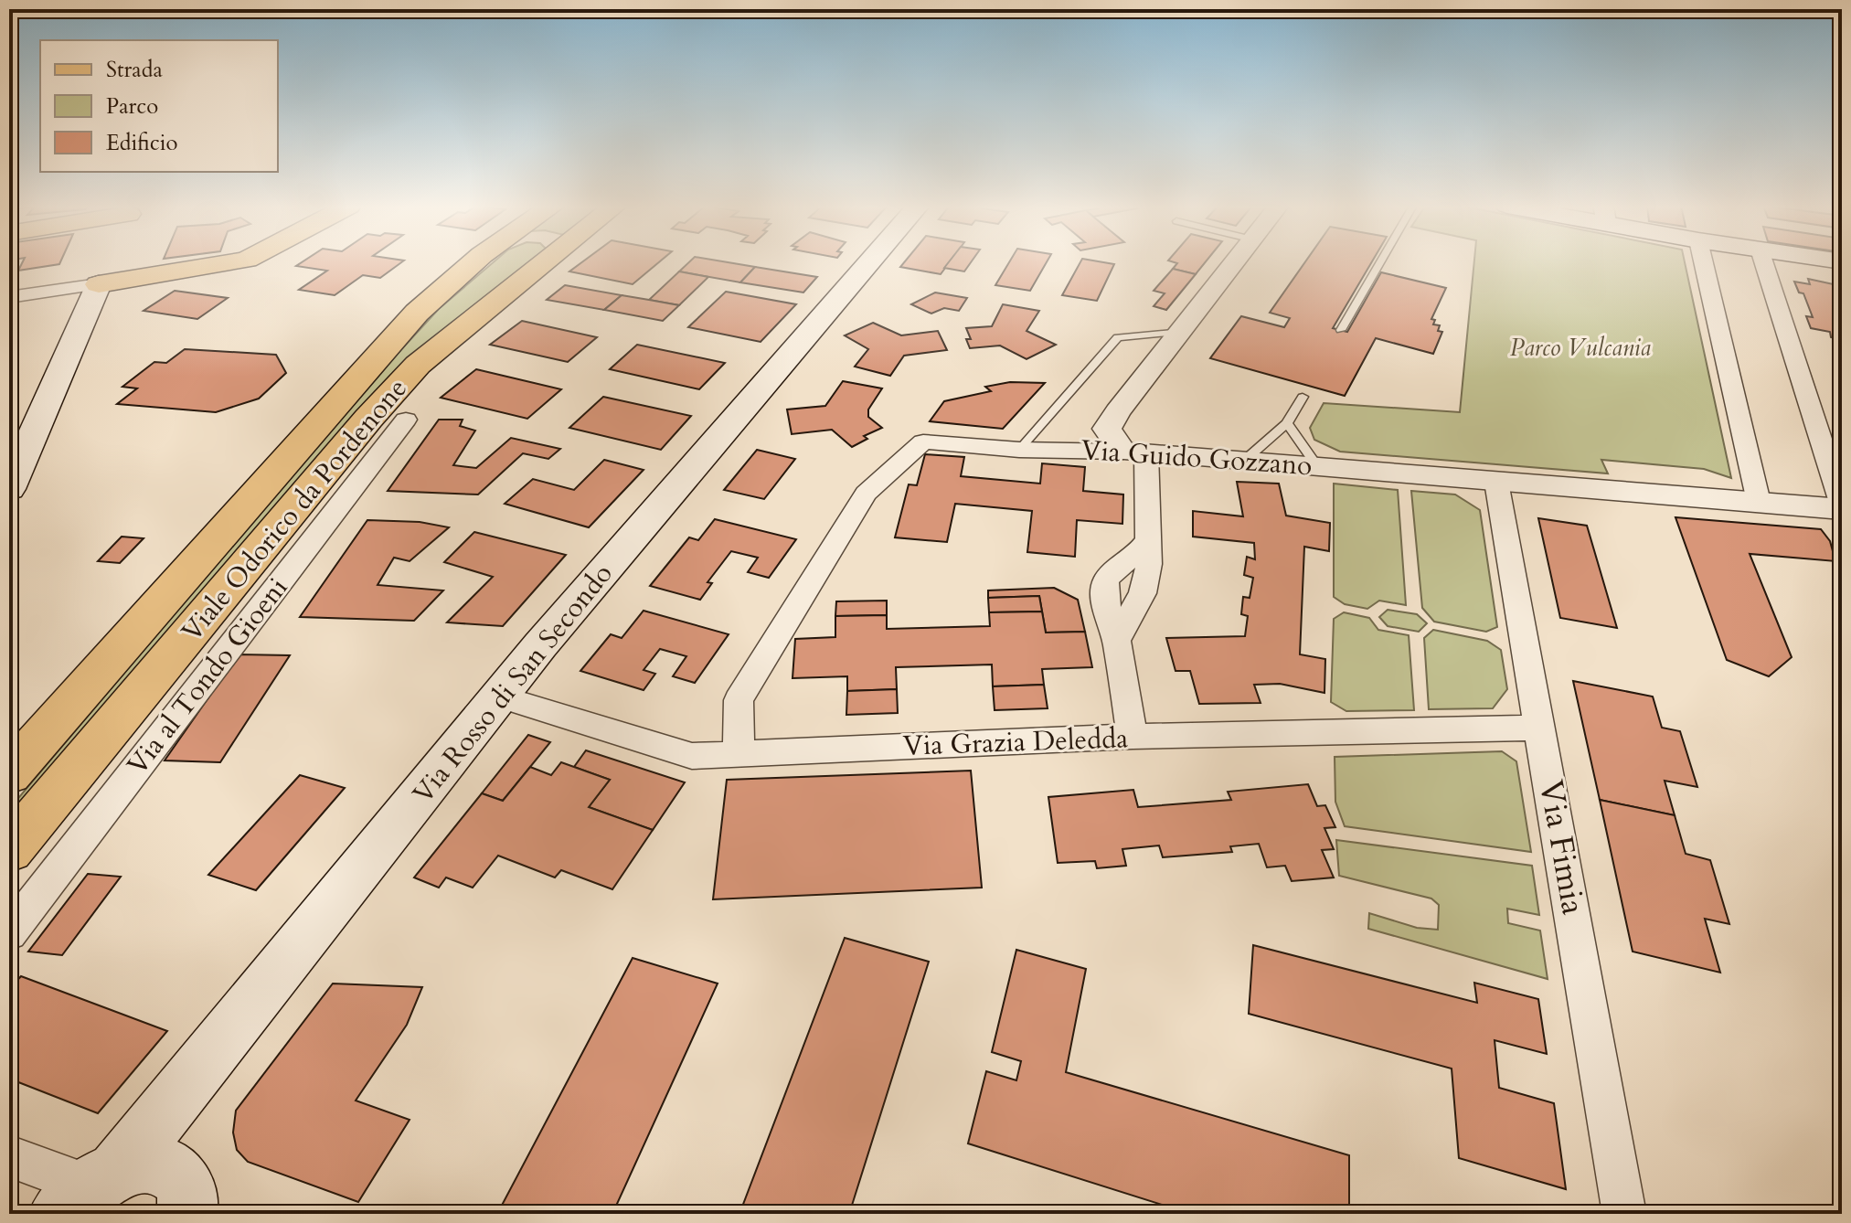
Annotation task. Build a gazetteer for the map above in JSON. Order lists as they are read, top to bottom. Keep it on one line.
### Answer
{"streets":{"main road":["Viale Odorico da Pordenone","Via Rosso di San Secondo"],"street":["Via Guido Gozzano","Via al Tondo Gioeni","Via Grazia Deledda","Via Fimia"]},"crossings":[["Via Guido Gozzano","Via Grazia Deledda"],["Via Guido Gozzano","Via Fimia"],["Via Rosso di San Secondo","Via Grazia Deledda"],["Via Grazia Deledda","Via Fimia"]],"parks":["Parco Vulcania"],"legend":["Strada","Parco","Edificio"]}
